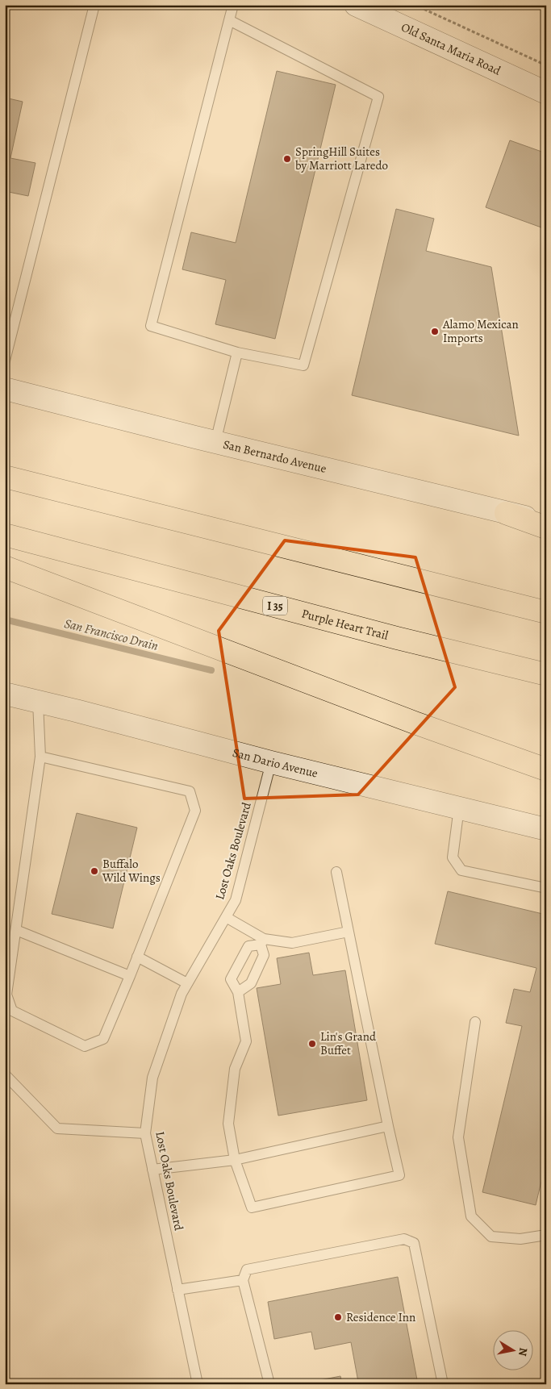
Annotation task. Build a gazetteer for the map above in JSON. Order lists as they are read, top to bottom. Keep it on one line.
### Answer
{"streets":{"highway":["I 35","Purple Heart Trail"],"main road":["Old Santa Maria Road","San Bernardo Avenue","San Dario Avenue"],"lane":["Lost Oaks Boulevard"]},"crossings":[["San Dario Avenue","Lost Oaks Boulevard"]],"water":["San Francisco Drain"],"places":["SpringHill Suites by Marriott Laredo","Alamo Mexican Imports","Buffalo Wild Wings","Lin's Grand Buffet","Residence Inn"],"north":"right"}
